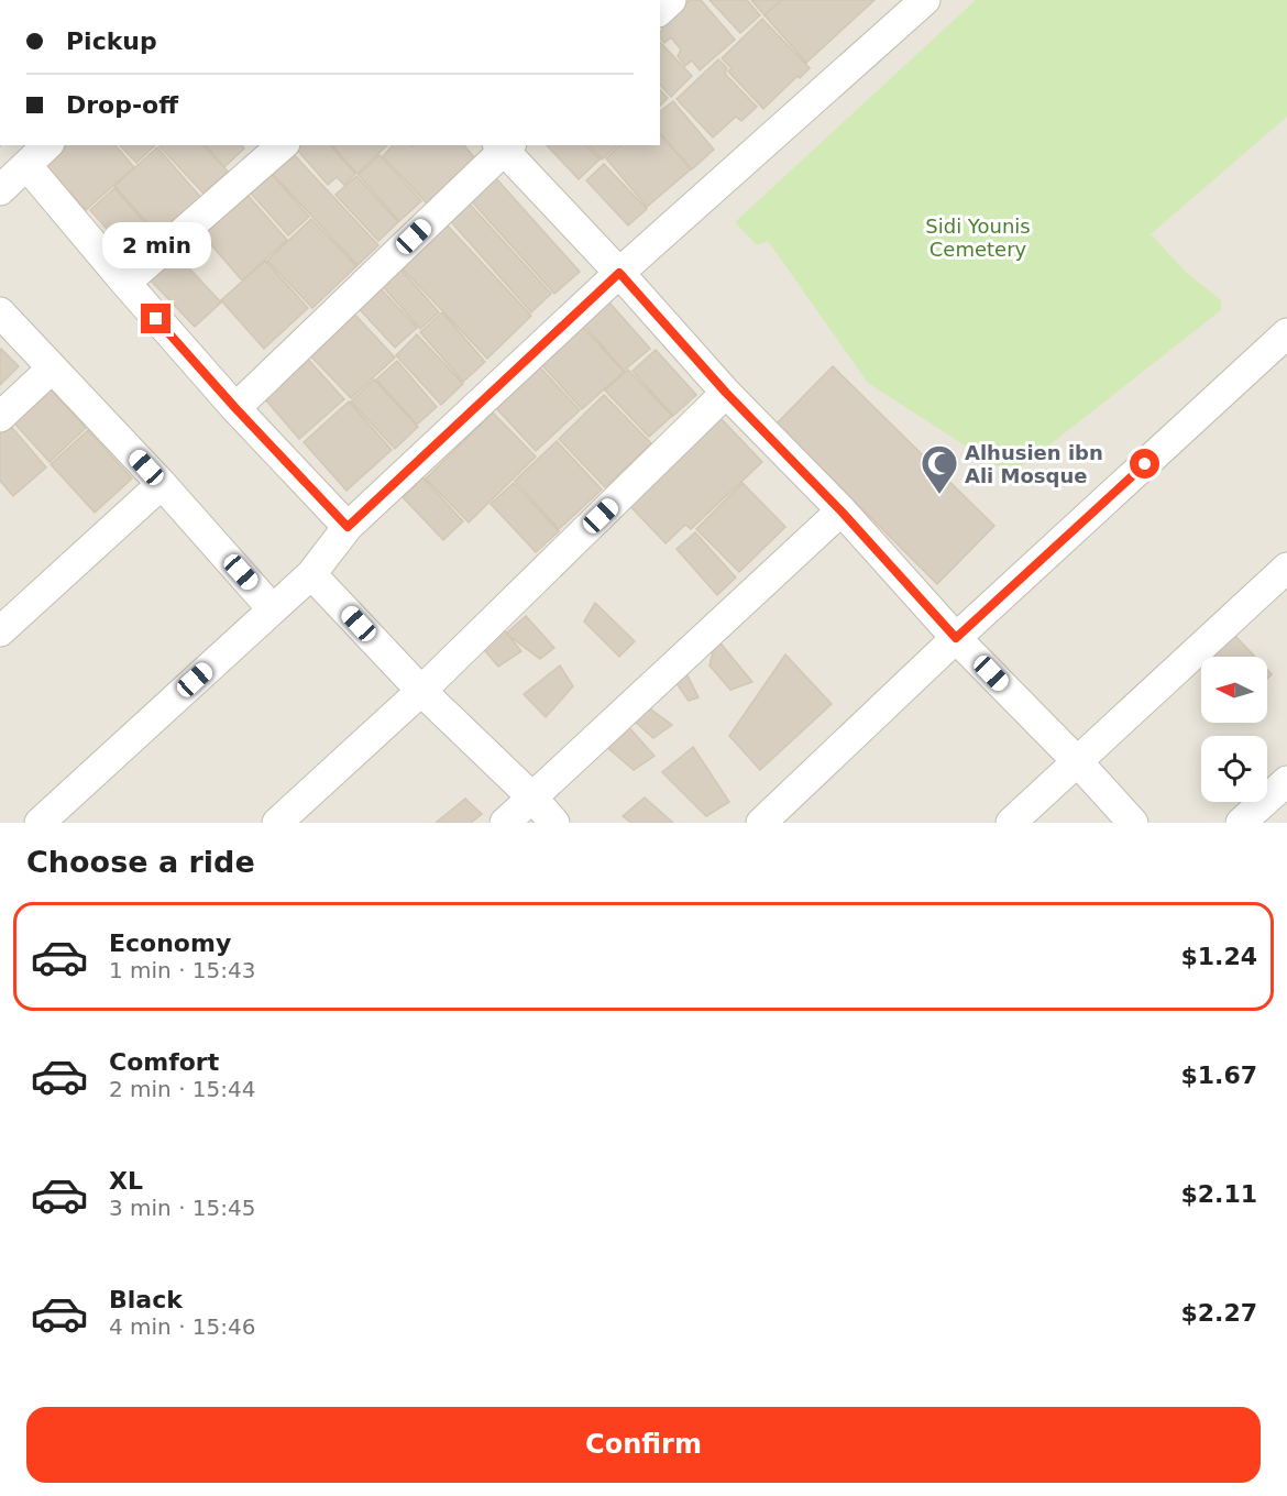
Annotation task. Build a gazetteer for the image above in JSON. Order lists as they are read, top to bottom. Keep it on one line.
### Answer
{"parks":["Sidi Younis Cemetery"],"places":{"mosque":["Alhusien ibn Ali Mosque"]},"north":"left","page":{"banner":["Pickup","Drop-off"],"bubble":"2 min","heading":"Choose a ride","list":[{"name":"Economy","note":"1 min · 15:43","value":"$1.24"},{"name":"Comfort","note":"2 min · 15:44","value":"$1.67"},{"name":"XL","note":"3 min · 15:45","value":"$2.11"},{"name":"Black","note":"4 min · 15:46","value":"$2.27"}],"buttons":"Confirm"}}
